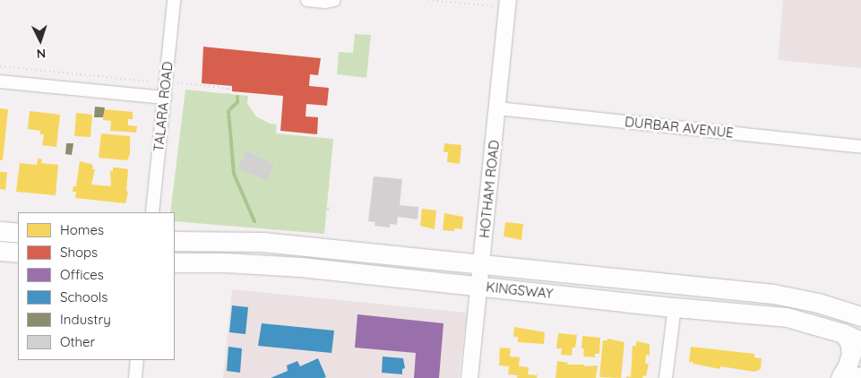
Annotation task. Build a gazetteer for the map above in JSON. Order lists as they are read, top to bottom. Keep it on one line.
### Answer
{"streets":{"main road":["KINGSWAY"],"street":["TALARA ROAD","DURBAR AVENUE","HOTHAM ROAD"]},"crossings":[["DURBAR AVENUE","HOTHAM ROAD"],["HOTHAM ROAD","KINGSWAY"]],"legend":["Homes","Shops","Offices","Schools","Industry","Other"],"north":"bottom"}
